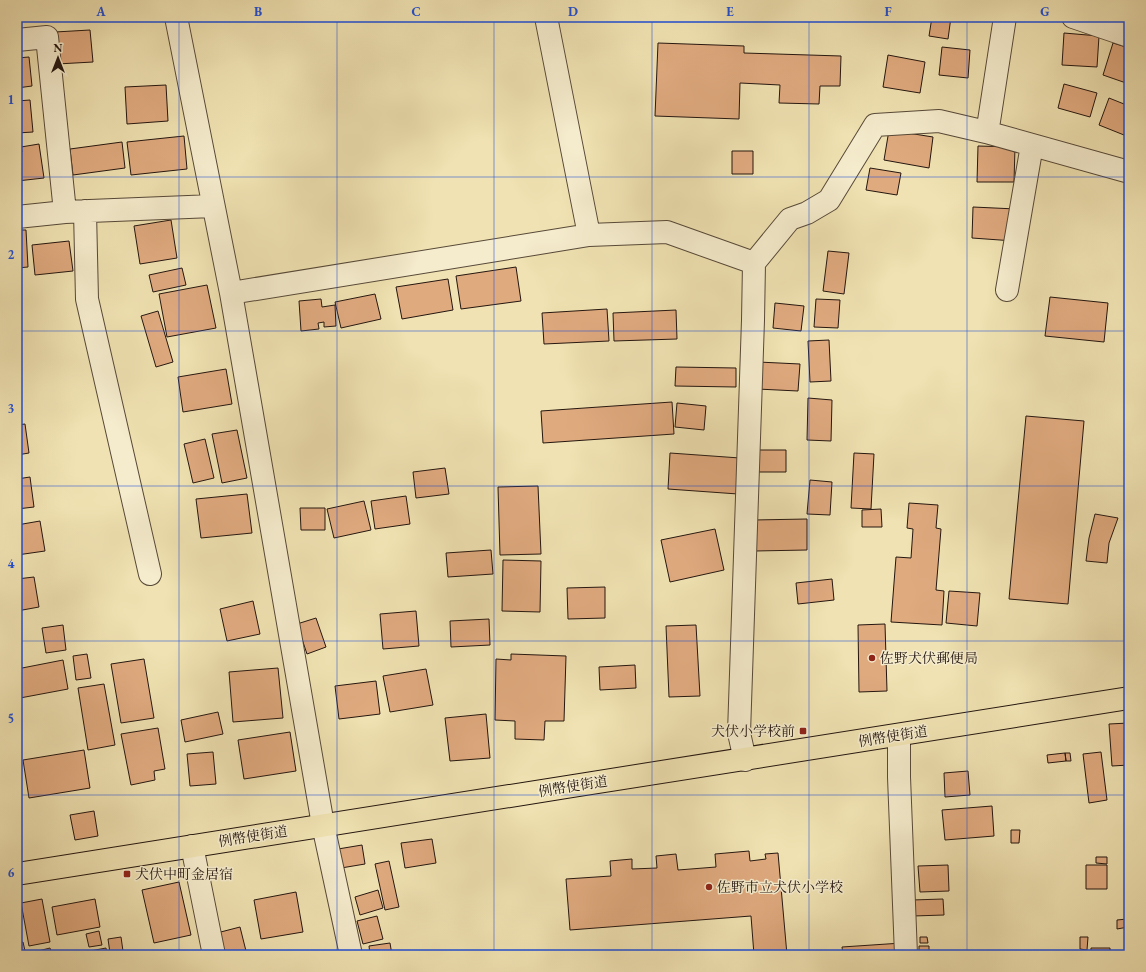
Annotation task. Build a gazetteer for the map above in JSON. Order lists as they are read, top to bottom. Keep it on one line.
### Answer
{"streets":{"main road":["例幣使街道"]},"places":{"other":["佐野犬伏郵便局","佐野市立犬伏小学校"],"transit":["犬伏小学校前","犬伏中町金居宿"]},"north":"top","grid":{"columns":["A","B","C","D","E","F","G"],"rows":["1","2","3","4","5","6"]}}
